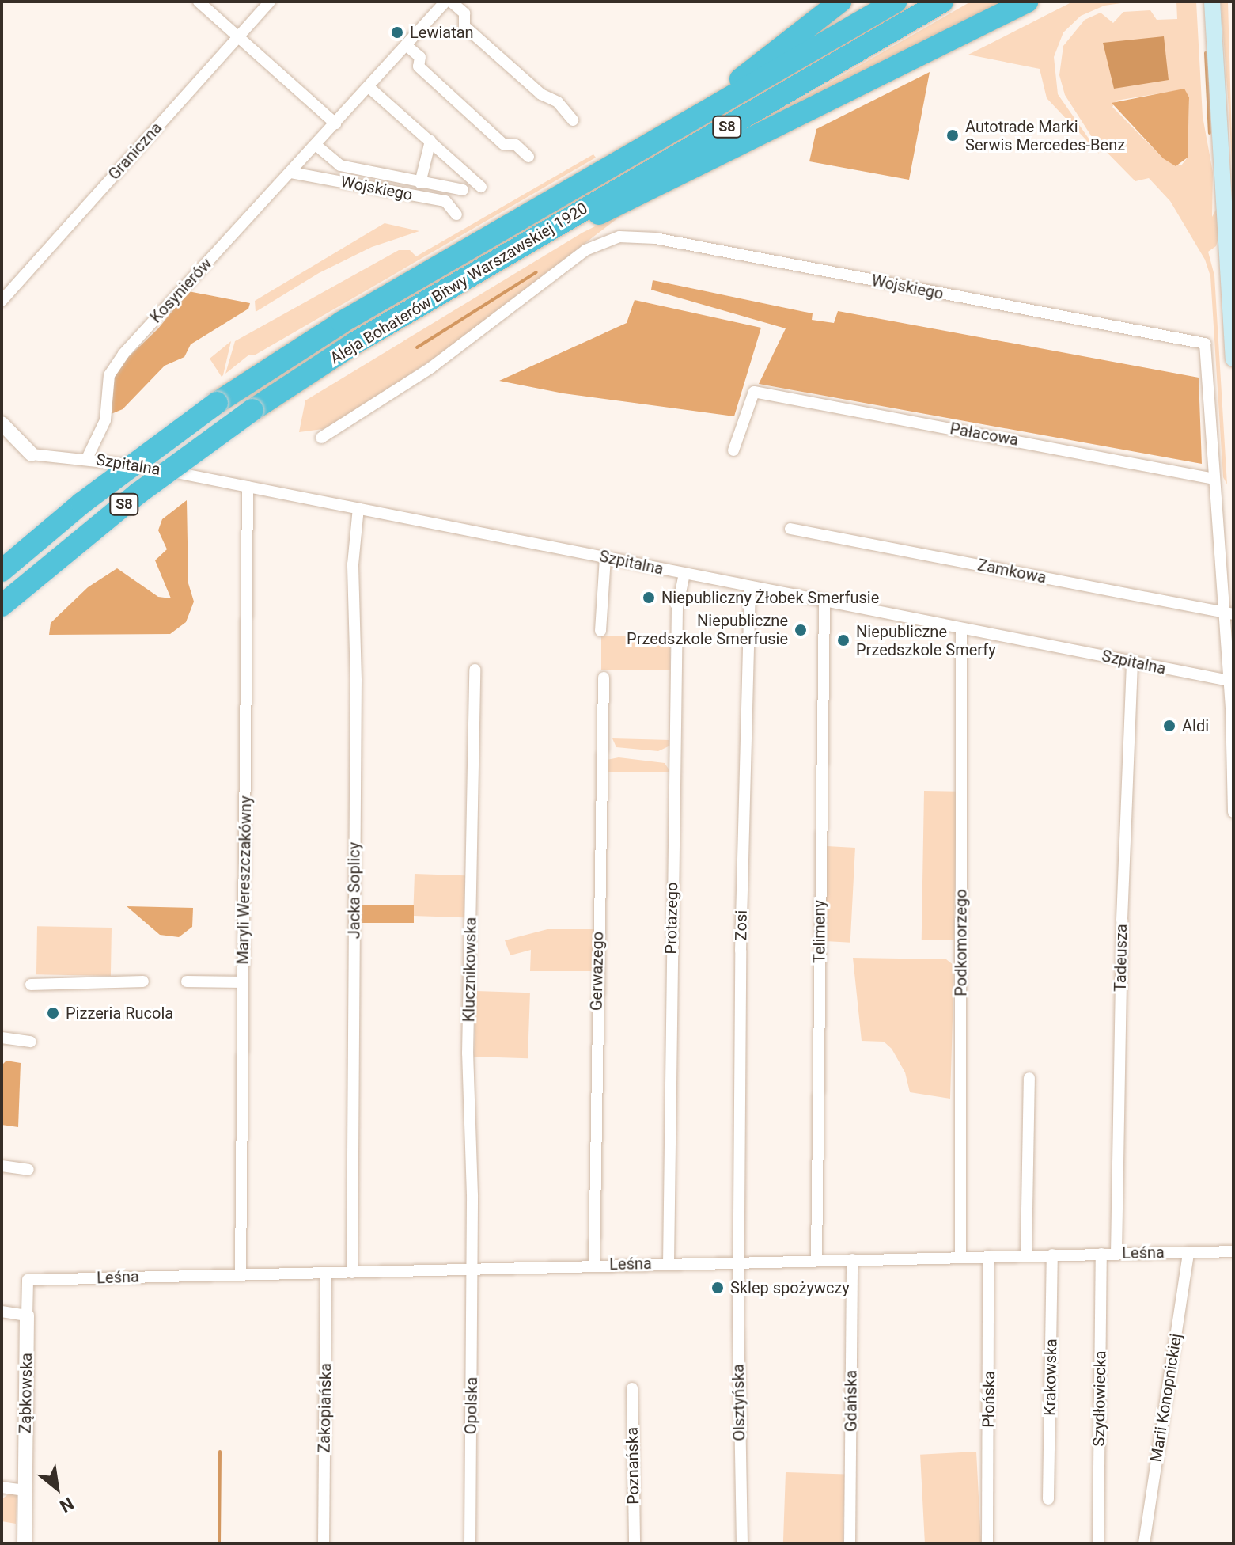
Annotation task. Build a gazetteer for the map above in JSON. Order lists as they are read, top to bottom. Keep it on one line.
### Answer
{"streets":{"highway":["S8","Aleja Bohaterów Bitwy Warszawskiej 1920"],"street":["Graniczna","Wojskiego","Kosynierów","Pałacowa","Szpitalna","Zamkowa","Maryli Wereszczakówny","Jacka Soplicy","Protazego","Zosi","Telimeny","Podkomorzego","Tadeusza","Klucznikowska","Gerwazego","Leśna","Krakowska","Ząbkowska","Marii Konopnickiej","Szydłowiecka","Płońska","Gdańska","Olsztyńska","Opolska","Zakopiańska","Poznańska"]},"crossings":[["Wojskiego","Kosynierów"],["Wojskiego","Pałacowa"],["Kosynierów","Szpitalna"],["Szpitalna","Maryli Wereszczakówny"],["Szpitalna","Jacka Soplicy"],["Szpitalna","Protazego"],["Szpitalna","Zosi"],["Szpitalna","Telimeny"],["Szpitalna","Podkomorzego"],["Szpitalna","Tadeusza"],["Maryli Wereszczakówny","Leśna"],["Jacka Soplicy","Leśna"],["Protazego","Leśna"],["Zosi","Leśna"],["Zosi","Olsztyńska"],["Telimeny","Leśna"],["Podkomorzego","Leśna"],["Tadeusza","Leśna"],["Klucznikowska","Leśna"],["Klucznikowska","Opolska"],["Gerwazego","Leśna"],["Leśna","Krakowska"],["Leśna","Ząbkowska"],["Leśna","Marii Konopnickiej"],["Leśna","Szydłowiecka"],["Leśna","Płońska"],["Leśna","Gdańska"],["Leśna","Olsztyńska"],["Leśna","Opolska"],["Leśna","Zakopiańska"]],"places":["Lewiatan","Autotrade Marki Serwis Mercedes-Benz","Niepubliczny Żłobek Smerfusie","Niepubliczne Przedszkole Smerfusie","Niepubliczne Przedszkole Smerfy","Aldi","Pizzeria Rucola","Sklep spożywczy"],"north":"bottom right"}
